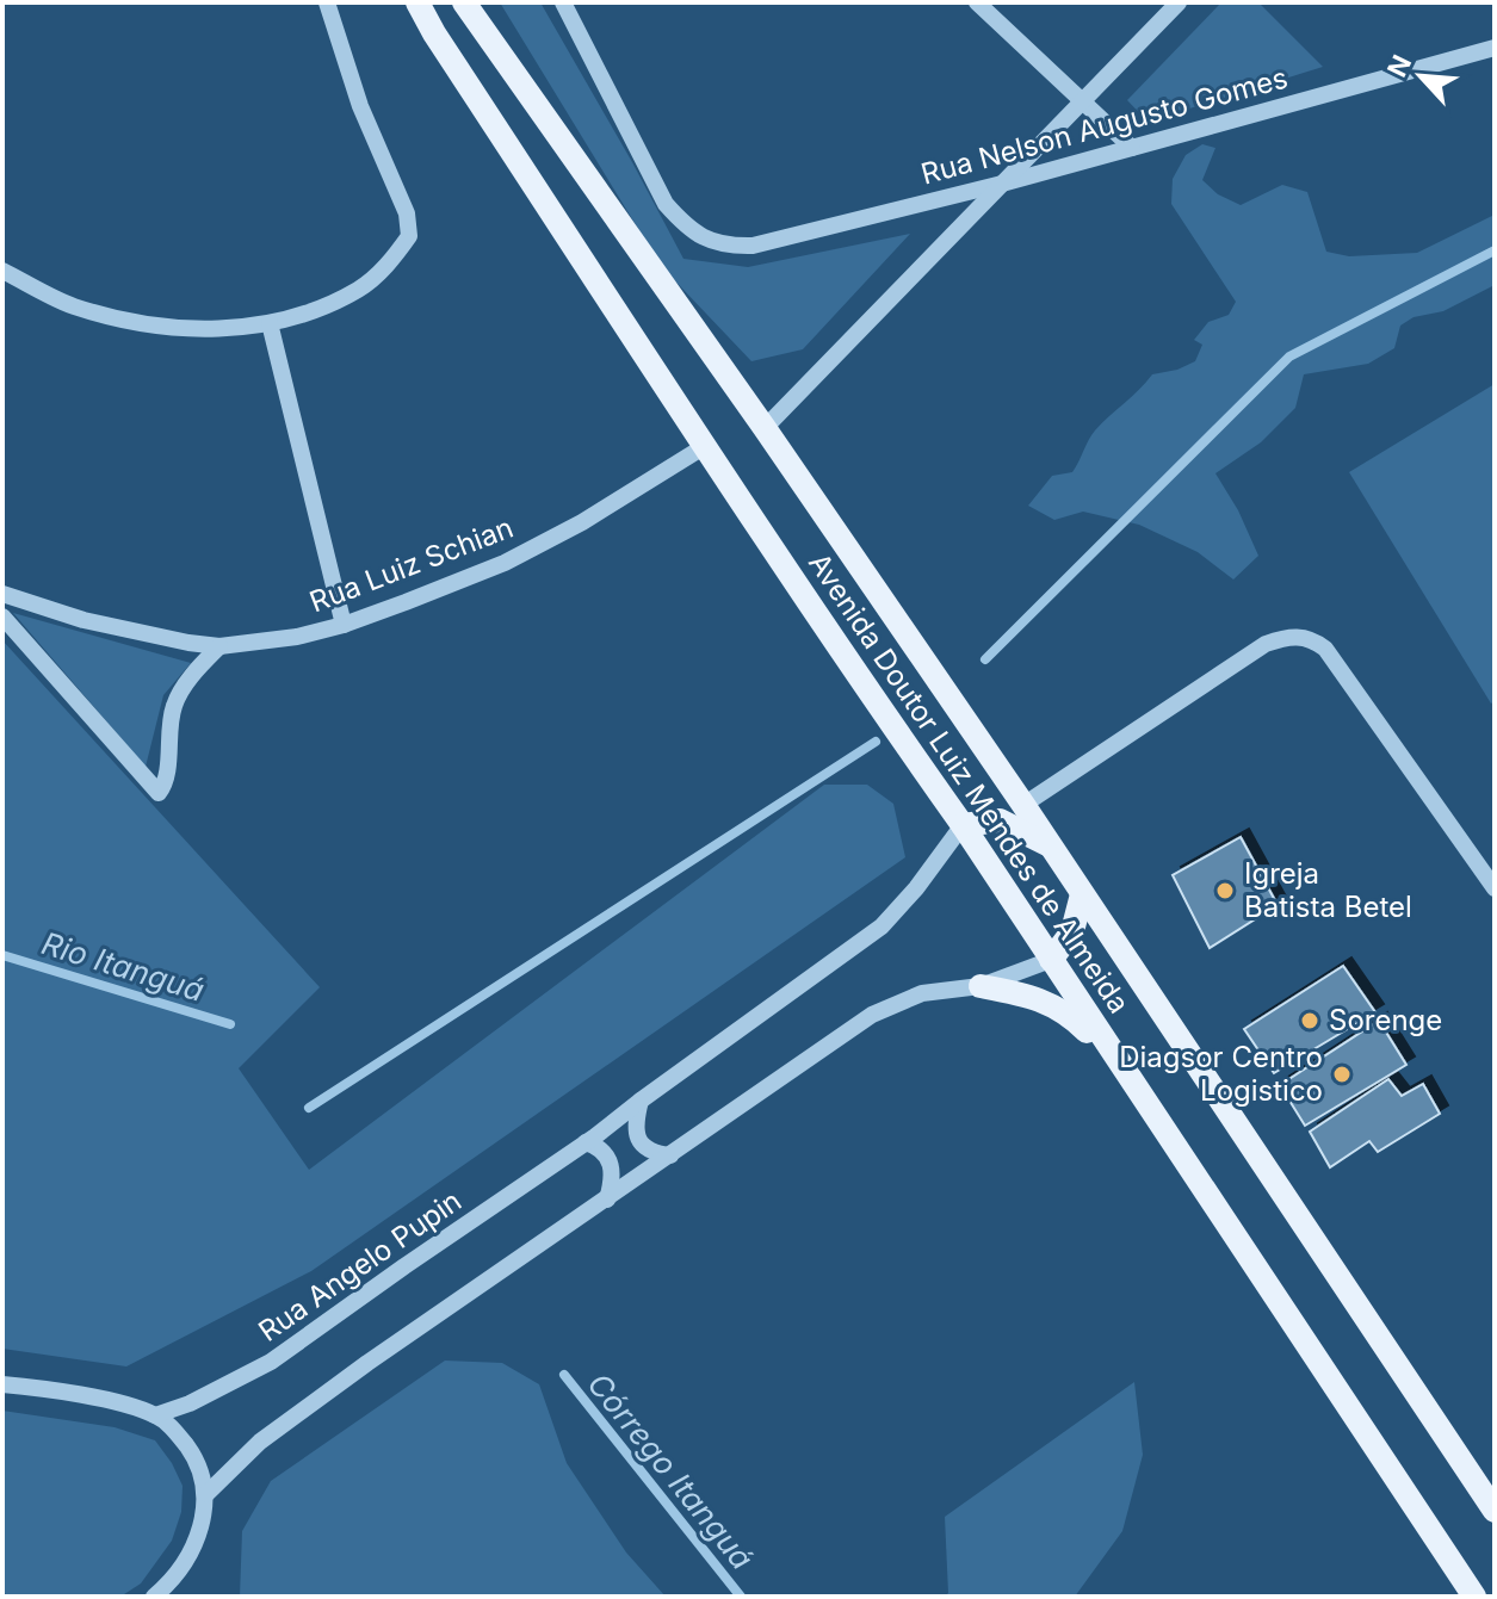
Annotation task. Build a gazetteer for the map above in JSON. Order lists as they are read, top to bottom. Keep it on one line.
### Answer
{"streets":{"main road":["Avenida Doutor Luiz Mendes de Almeida"],"street":["Rua Nelson Augusto Gomes","Rua Luiz Schian","Rua Angelo Pupin"]},"crossings":[["Rua Luiz Schian","Avenida Doutor Luiz Mendes de Almeida"],["Avenida Doutor Luiz Mendes de Almeida","Rua Angelo Pupin"]],"water":["Rio Itanguá","Córrego Itanguá"],"places":["Igreja Batista Betel","Sorenge","Diagsor Centro Logistico"],"north":"top left"}
